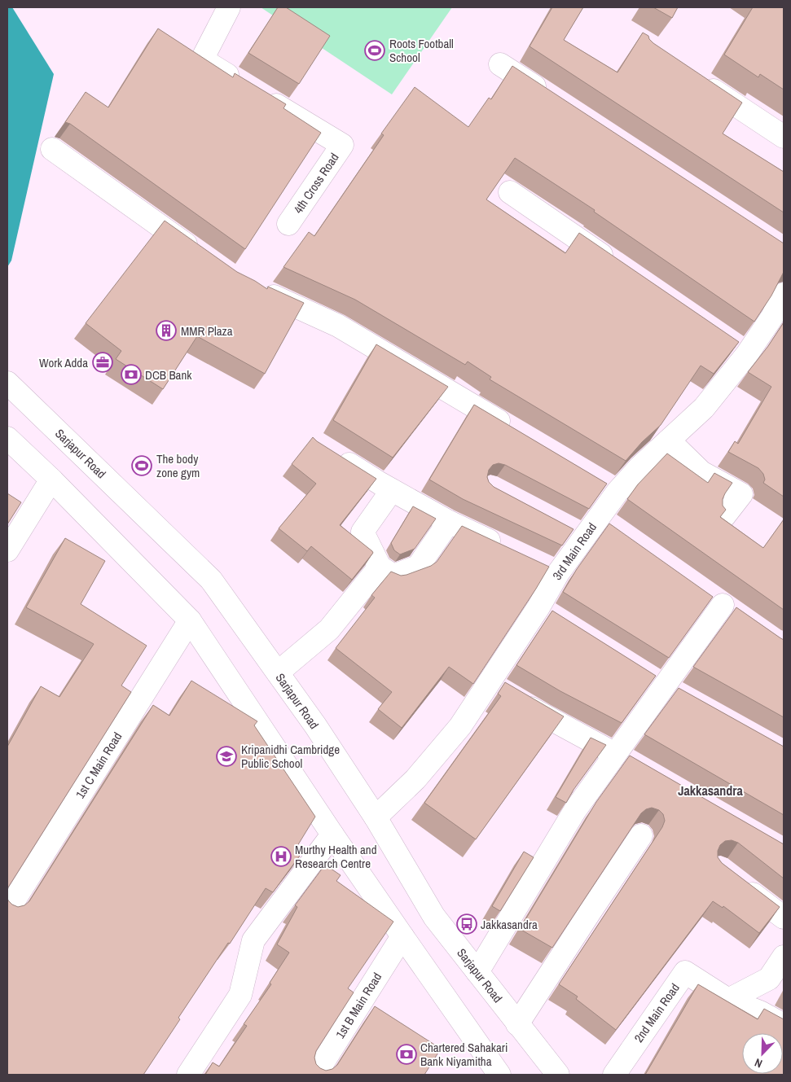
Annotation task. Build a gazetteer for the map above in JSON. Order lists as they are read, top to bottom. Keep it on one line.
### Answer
{"streets":{"street":["4th Cross Road","Sarjapur Road","3rd Main Road","1st C Main Road","1st B Main Road","2nd Main Road"]},"crossings":[["Sarjapur Road","3rd Main Road"]],"districts":["Jakkasandra"],"places":{"sports":["Roots Football School","The body zone gym"],"building":["MMR Plaza"],"office":["Work Adda"],"bank":["DCB Bank","Chartered Sahakari Bank Niyamitha"],"school or university":["Kripanidhi Cambridge Public School"],"hospital":["Murthy Health and Research Centre"],"bus stop":["Jakkasandra"]},"north":"bottom left"}
